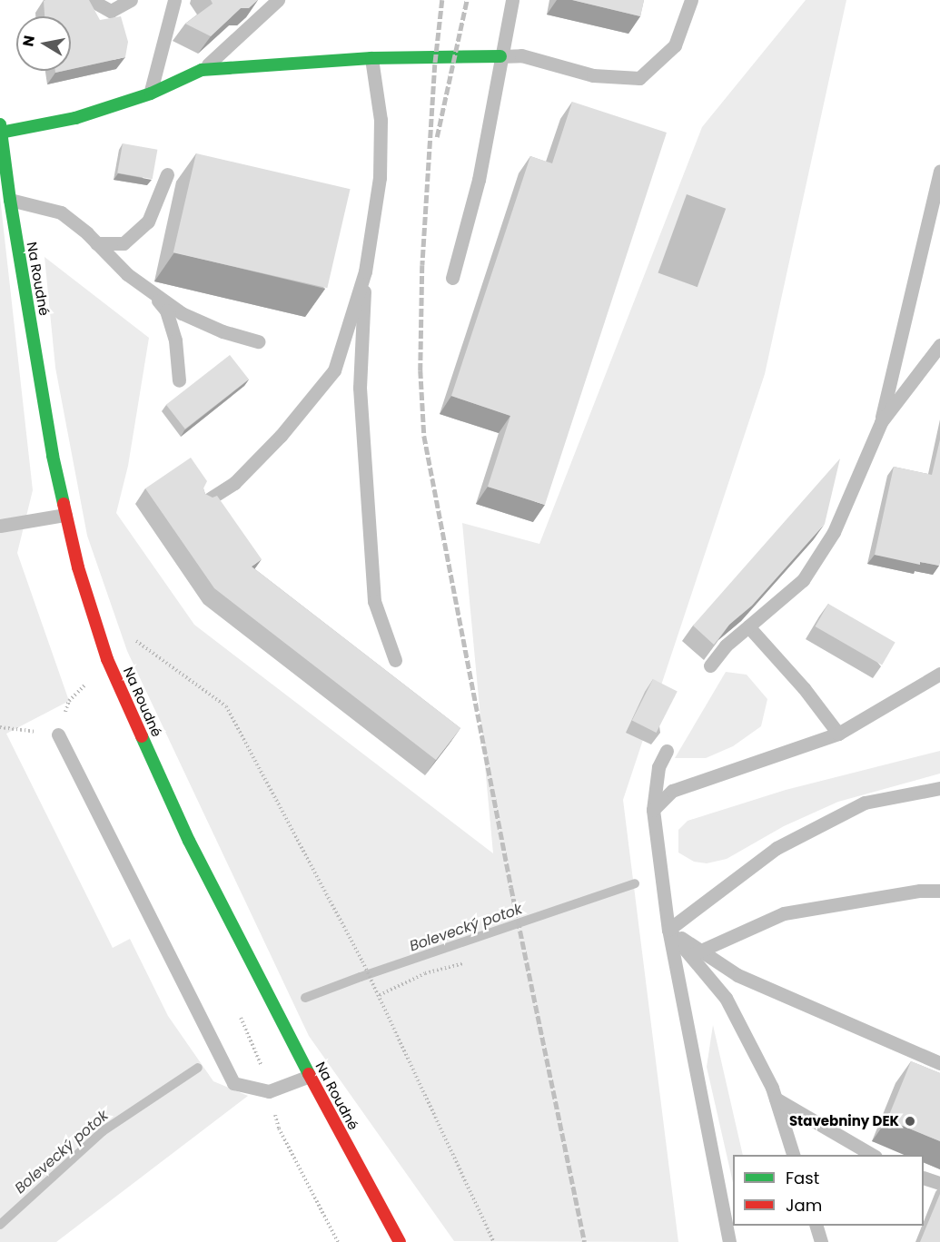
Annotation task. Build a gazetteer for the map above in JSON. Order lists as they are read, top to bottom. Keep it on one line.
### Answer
{"streets":{"main road":["Na Roudné"]},"water":["Bolevecký potok"],"places":["Stavebniny DEK"],"legend":["Fast","Jam"],"north":"left"}
